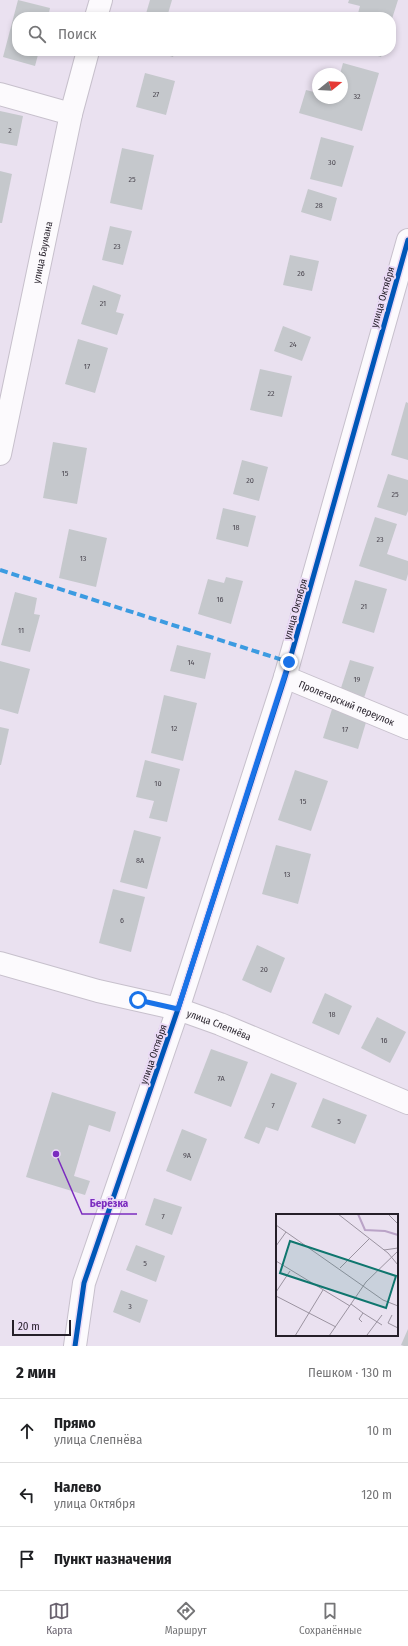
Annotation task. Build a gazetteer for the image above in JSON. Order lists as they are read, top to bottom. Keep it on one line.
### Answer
{"streets":{"street":["улица Баумана","улица Октября","Пролетарский переулок","улица Слепнёва"]},"crossings":[["улица Октября","Пролетарский переулок"],["улица Октября","улица Слепнёва"]],"places":["Берёзка"],"house_numbers":["27","32","2","30","25","28","23","26","21","24","17","22","15","20","25","18","23","13","16","21","11","14","19","12","17","10","15","8А","13","6","20","18","16","7А","7","5","9А","7","5","3"],"scale_bar":"20 m","north":"right","page":{"search":"Поиск","scale":"20 m","heading":["2 мин","Пешком · 130 m"],"list":[["Прямо","улица Слепнёва","10 m"],["Налево","улица Октября","120 m"],"Пункт назначения"],"nav":["Карта","Маршрут","Сохранённые"]}}
